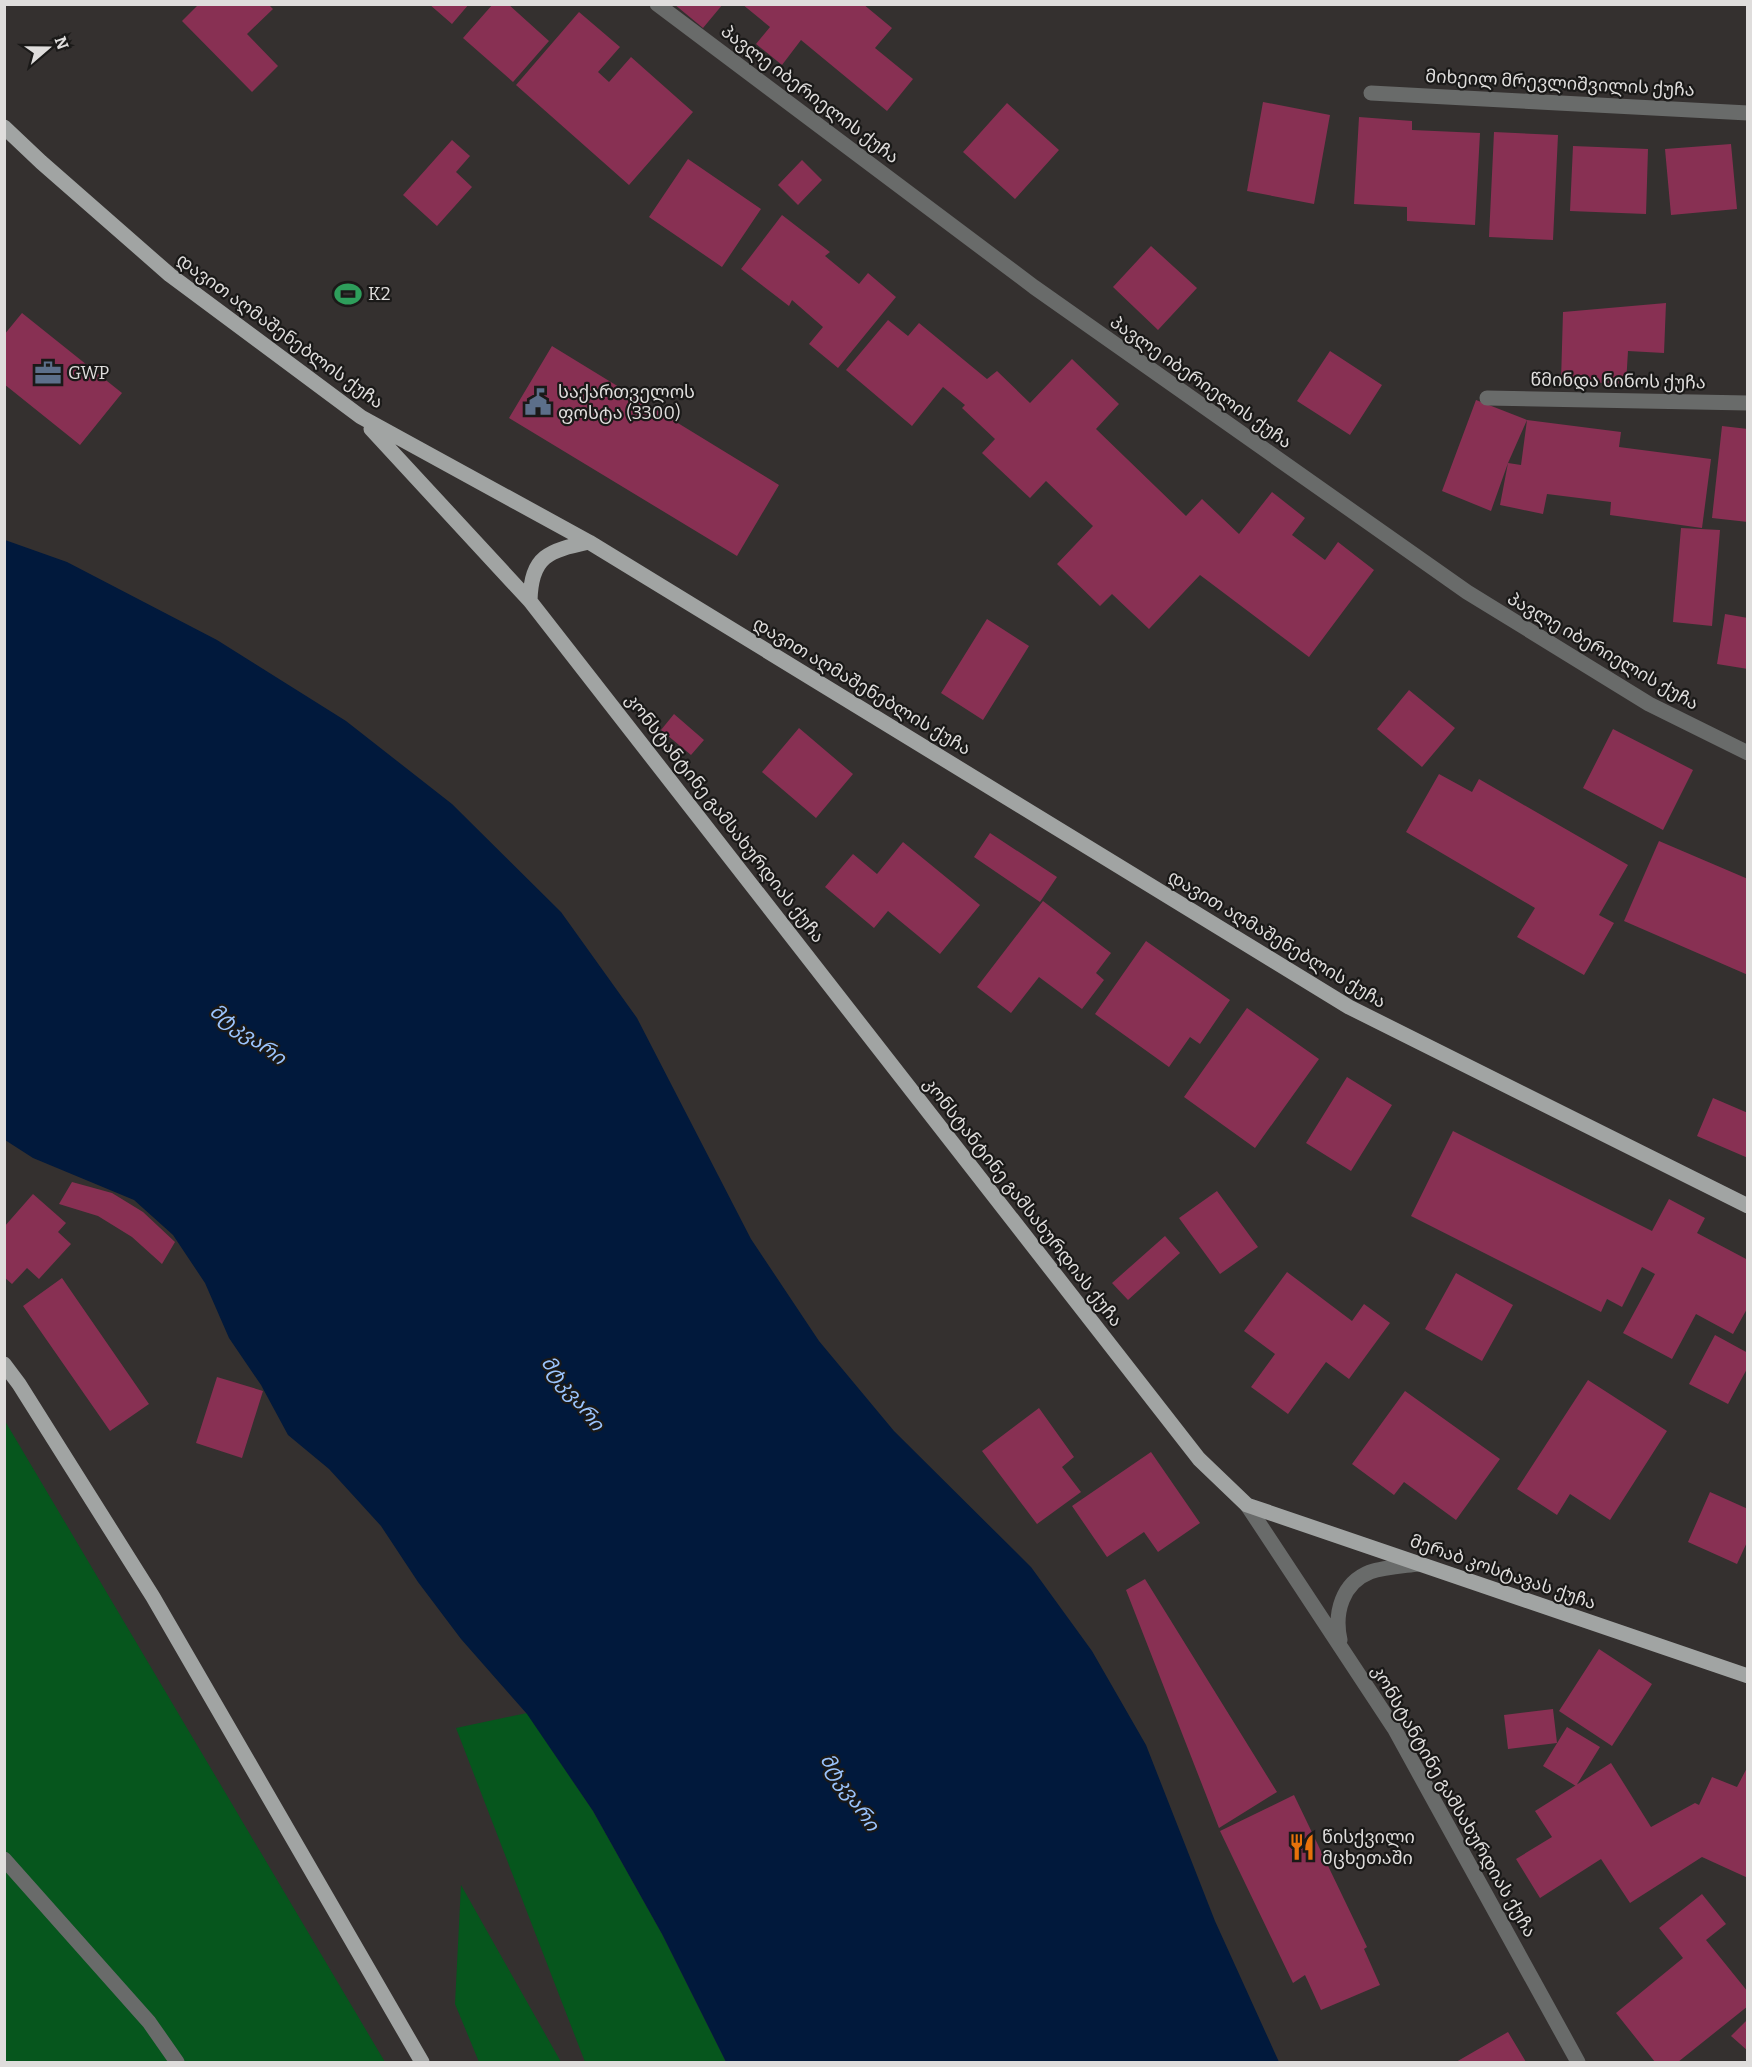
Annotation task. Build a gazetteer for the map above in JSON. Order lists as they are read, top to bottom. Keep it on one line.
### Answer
{"streets":{"main road":["დავით აღმაშენებლის ქუჩა","კონსტანტინე გამსახურდიას ქუჩა","მერაბ კოსტავას ქუჩა"],"street":["მიხეილ მრევლიშვილის ქუჩა","პავლე იბერიელის ქუჩა","წმინდა ნინოს ქუჩა"]},"crossings":[["დავით აღმაშენებლის ქუჩა","კონსტანტინე გამსახურდიას ქუჩა"],["კონსტანტინე გამსახურდიას ქუჩა","მერაბ კოსტავას ქუჩა"]],"water":["მტკვარი"],"places":{"sports":["K2"],"office":["GWP"],"public building":["საქართველოს ფოსტა (3300)"],"restaurant":["წისქვილი მცხეთაში"]},"north":"right"}
